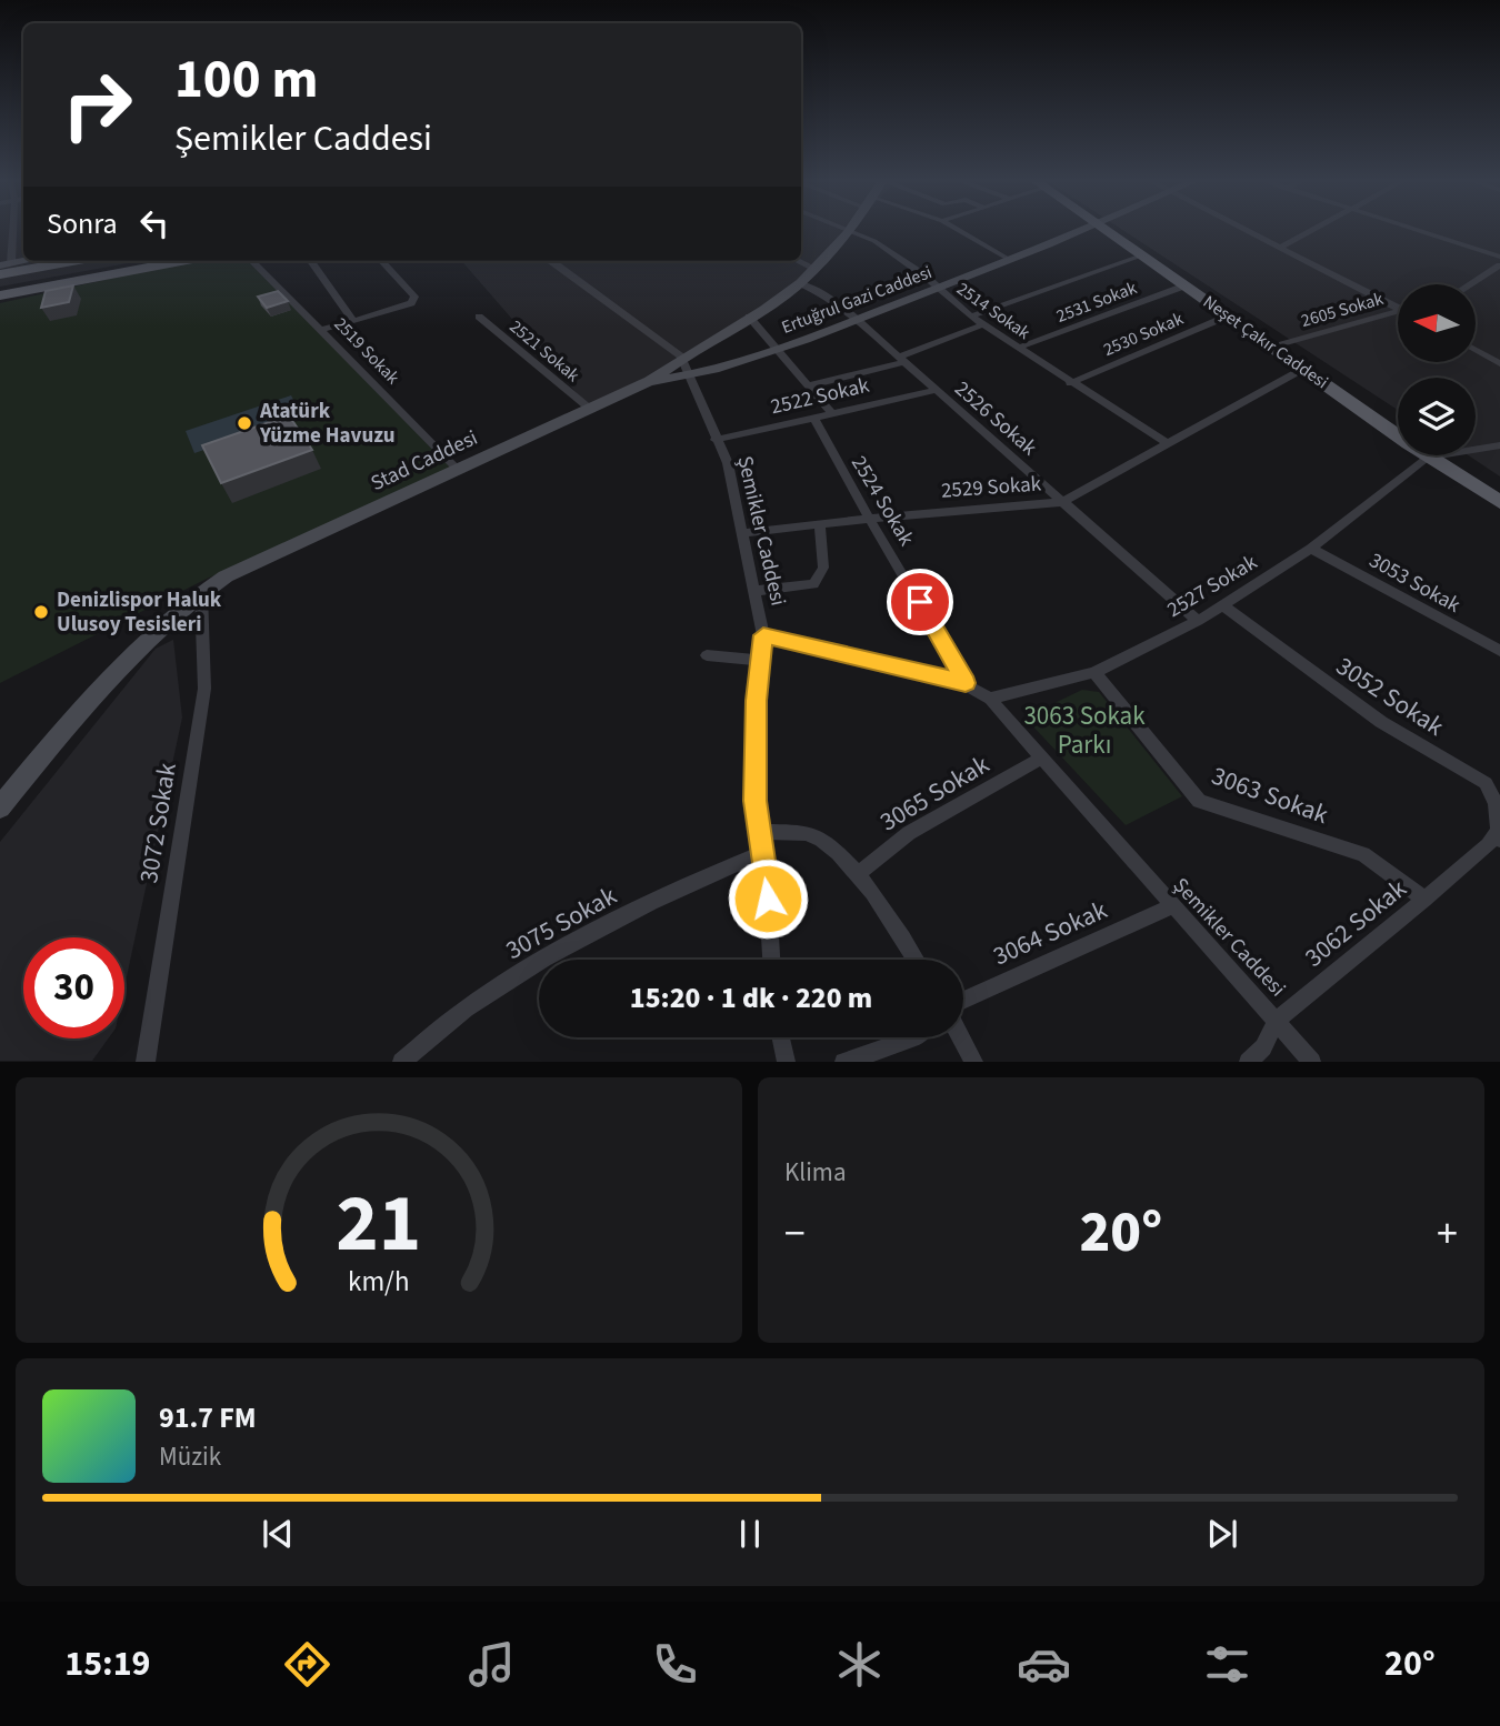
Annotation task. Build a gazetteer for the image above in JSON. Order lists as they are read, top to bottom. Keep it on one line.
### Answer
{"streets":{"main road":["Neşet Çakır Caddesi"],"street":["Ertuğrul Gazi Caddesi","2531 Sokak","2605 Sokak","2514 Sokak","2530 Sokak","2519 Sokak","2521 Sokak","2522 Sokak","2526 Sokak","Stad Caddesi","2529 Sokak","2524 Sokak","Şemikler Caddesi","3053 Sokak","2527 Sokak","3052 Sokak","3065 Sokak","3063 Sokak","3072 Sokak","3075 Sokak","3062 Sokak","3064 Sokak"]},"crossings":[["Ertuğrul Gazi Caddesi","2514 Sokak"],["Ertuğrul Gazi Caddesi","2526 Sokak"],["Ertuğrul Gazi Caddesi","Stad Caddesi"],["Ertuğrul Gazi Caddesi","Şemikler Caddesi"],["2531 Sokak","2514 Sokak"],["2531 Sokak","Neşet Çakır Caddesi"],["2605 Sokak","Neşet Çakır Caddesi"],["2514 Sokak","2530 Sokak"],["2514 Sokak","Stad Caddesi"],["2514 Sokak","2529 Sokak"],["2530 Sokak","Neşet Çakır Caddesi"],["Neşet Çakır Caddesi","2529 Sokak"],["2519 Sokak","Stad Caddesi"],["2521 Sokak","Stad Caddesi"],["2522 Sokak","2526 Sokak"],["2522 Sokak","2524 Sokak"],["2522 Sokak","Şemikler Caddesi"],["2526 Sokak","Stad Caddesi"],["2526 Sokak","2529 Sokak"],["2526 Sokak","2527 Sokak"],["Stad Caddesi","Şemikler Caddesi"],["Stad Caddesi","3072 Sokak"],["2529 Sokak","2524 Sokak"],["2529 Sokak","Şemikler Caddesi"],["2524 Sokak","Şemikler Caddesi"],["Şemikler Caddesi","2527 Sokak"],["Şemikler Caddesi","3065 Sokak"],["Şemikler Caddesi","3062 Sokak"],["Şemikler Caddesi","3064 Sokak"],["3053 Sokak","2527 Sokak"],["2527 Sokak","3052 Sokak"],["2527 Sokak","3063 Sokak"],["3052 Sokak","3062 Sokak"],["3063 Sokak","3062 Sokak"]],"parks":["3063 Sokak Parkı"],"places":["Atatürk Yüzme Havuzu","Denizlispor Haluk Ulusoy Tesisleri"],"north":"left","page":{"turn":["100 m","Şemikler Caddesi"],"then":"Sonra","limit":"30","trip":"15:20 · 1 dk · 220 m","tile":"Klima","heat":["−","20°","+"],"song":["91.7 FM","Müzik"],"tabs":["15:19","20°"],"gauge":["21","km/h"]}}
